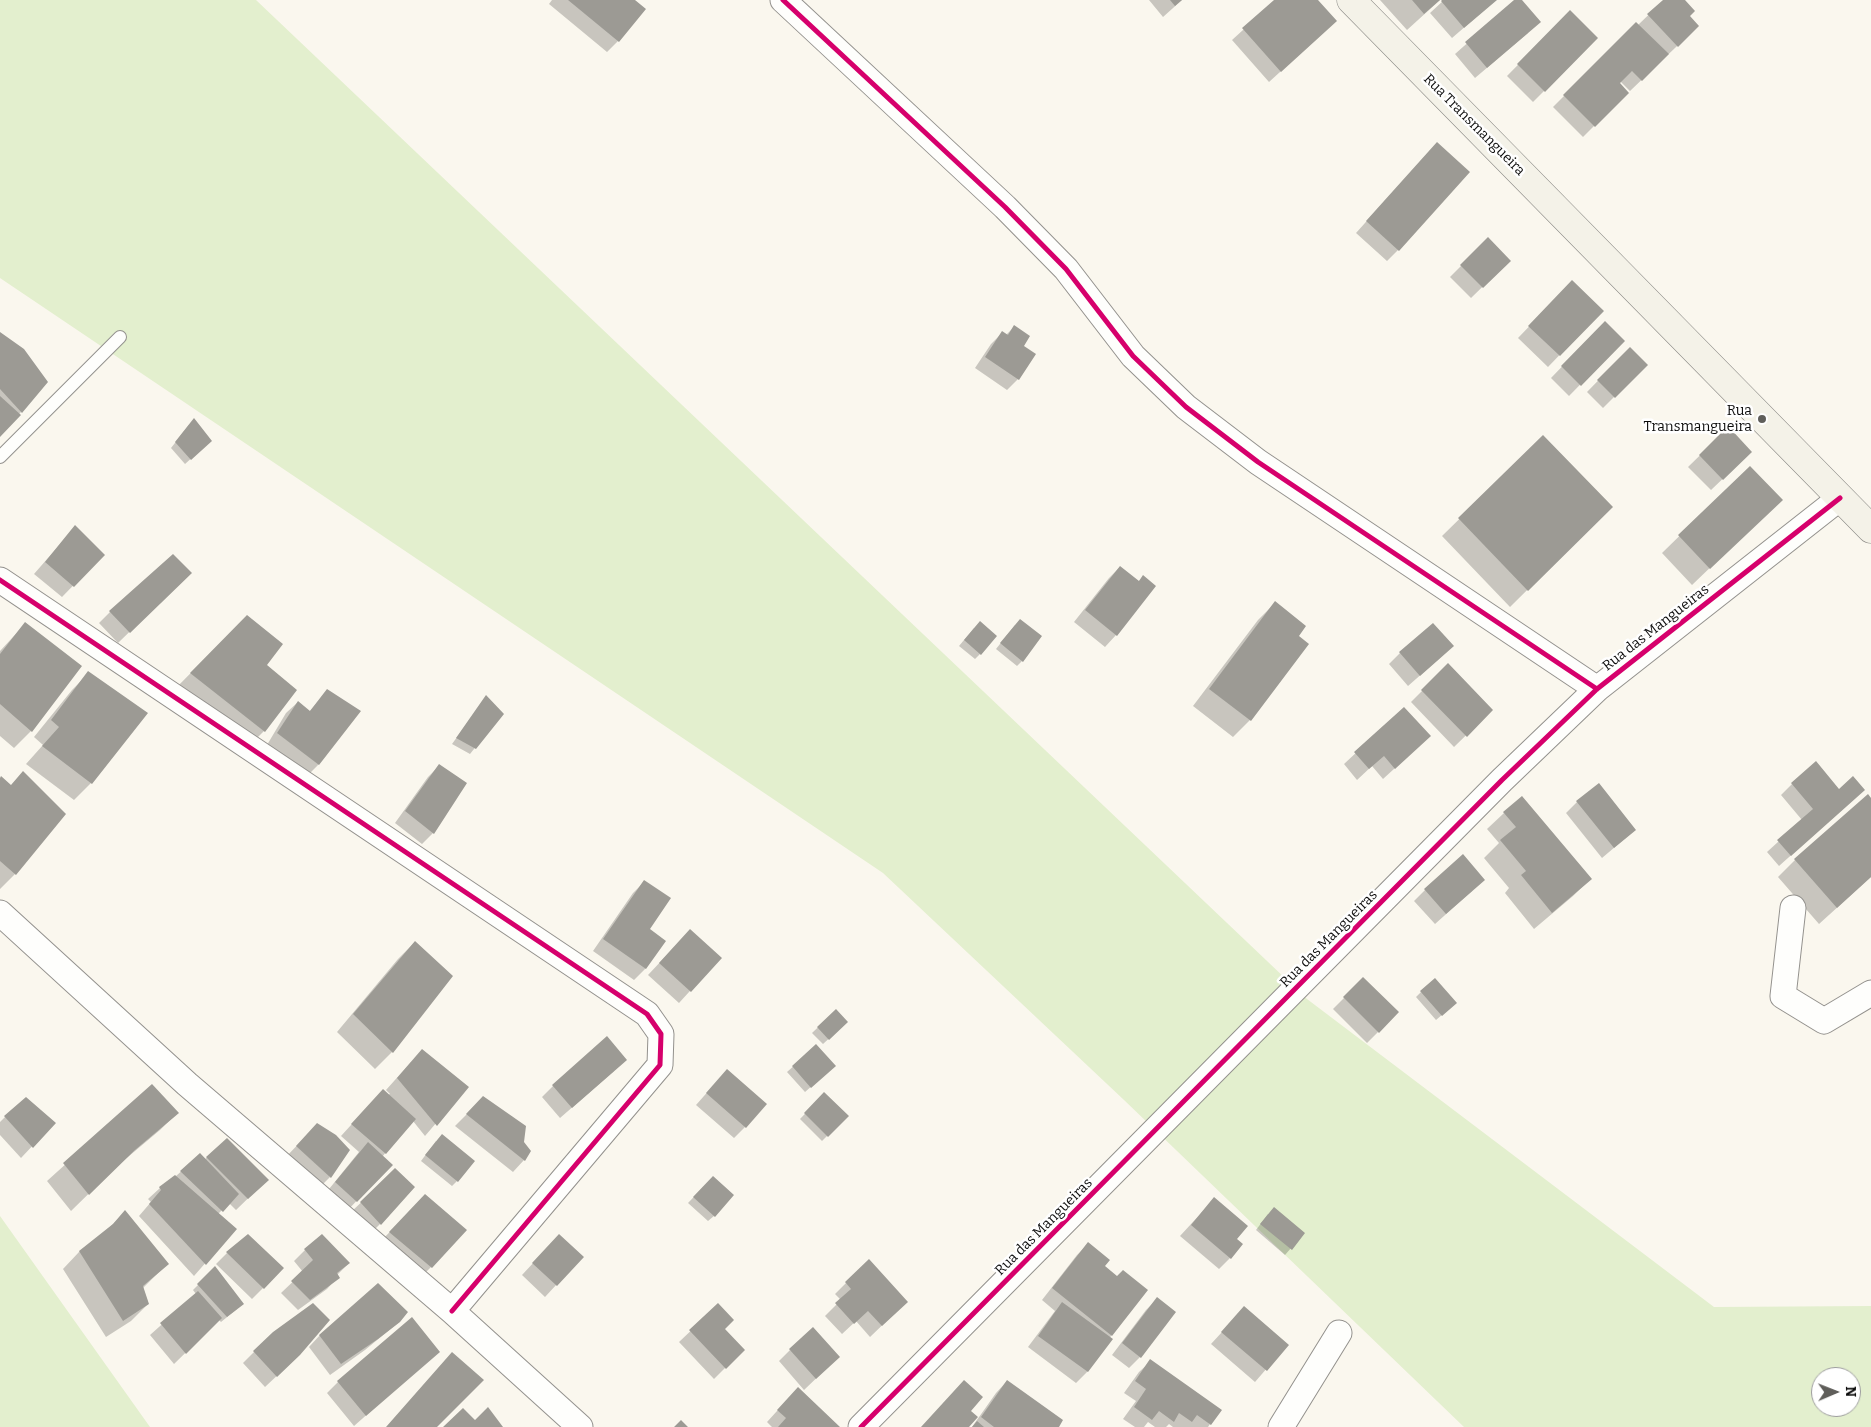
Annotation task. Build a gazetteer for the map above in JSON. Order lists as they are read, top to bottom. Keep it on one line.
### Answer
{"streets":{"street":["Rua Transmangueira","Rua das Mangueiras"]},"crossings":[["Rua Transmangueira","Rua das Mangueiras"]],"places":["Rua Transmangueira"],"north":"right"}
